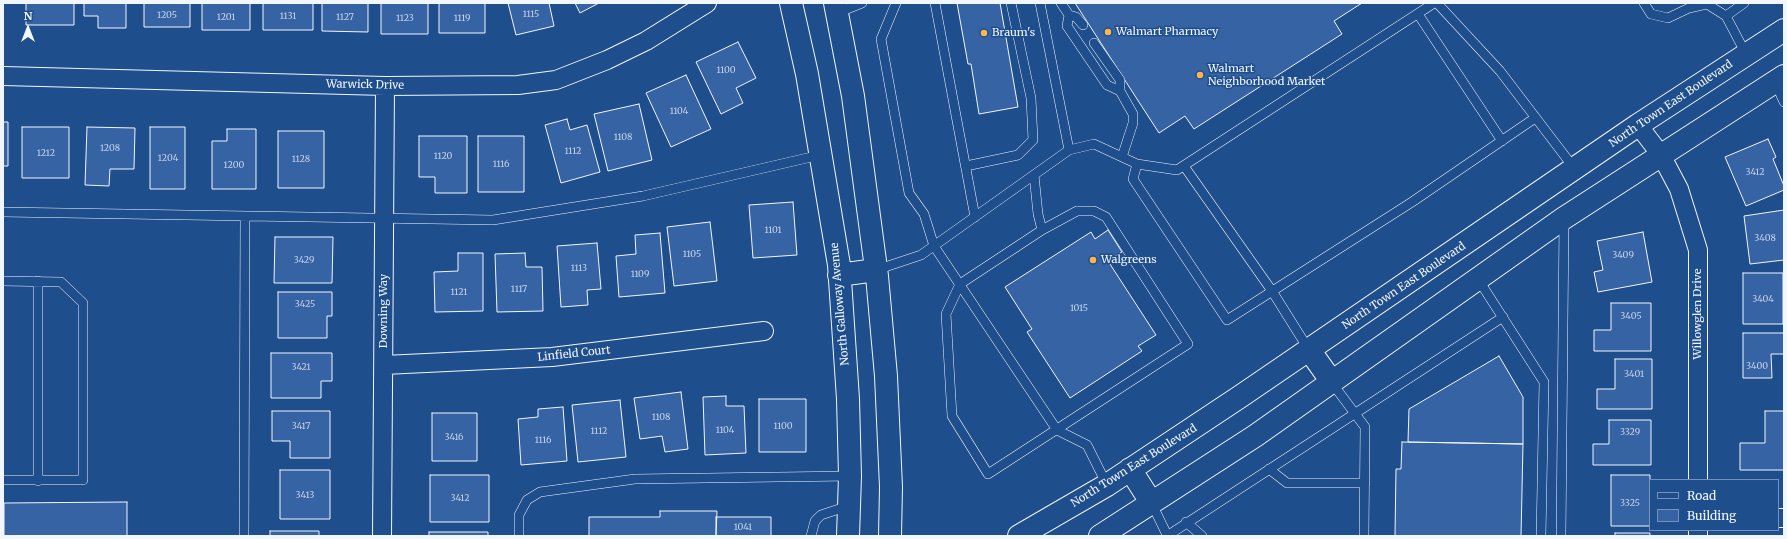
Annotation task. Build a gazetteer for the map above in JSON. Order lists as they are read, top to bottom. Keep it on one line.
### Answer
{"streets":{"main road":["North Town East Boulevard","North Galloway Avenue"],"street":["Warwick Drive","Downing Way","Willowglen Drive","Linfield Court"]},"crossings":[["Warwick Drive","Downing Way"],["North Town East Boulevard","Willowglen Drive"],["Downing Way","Linfield Court"]],"places":["Walmart Pharmacy","Braum's","Walmart Neighborhood Market","Walgreens"],"house_numbers":["1115","1205","1131","1201","1127","1123","1119","1100","1104","1108","1208","1112","1212","1120","1204","1128","1116","1200","3412","1101","3408","1105","3409","3429","1113","1109","1117","1121","3404","3425","1015","3405","3400","3421","3401","1108","3417","1100","1104","1112","3329","3416","1116","3413","3412","3325","1041"],"legend":["Road","Building"],"north":"top"}
